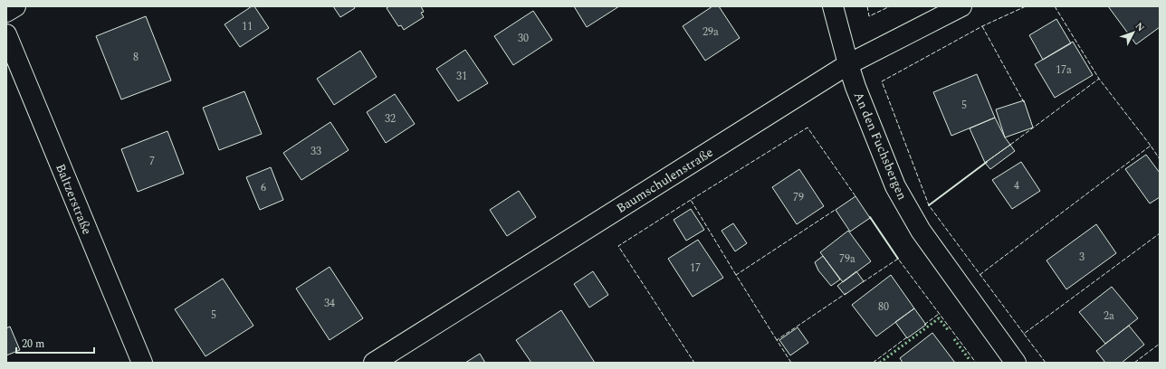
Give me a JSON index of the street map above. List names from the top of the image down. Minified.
{"streets":{"street":["An den Fuchsbergen","Baumschulenstraße","Baltzerstraße"]},"crossings":[["An den Fuchsbergen","Baumschulenstraße"]],"house_numbers":["11","29a","30","8","17a","31","5","32","33","7","4","6","79","3","79a","17","34","80","5","2a"],"scale_bar":"20 m","north":"top right"}
